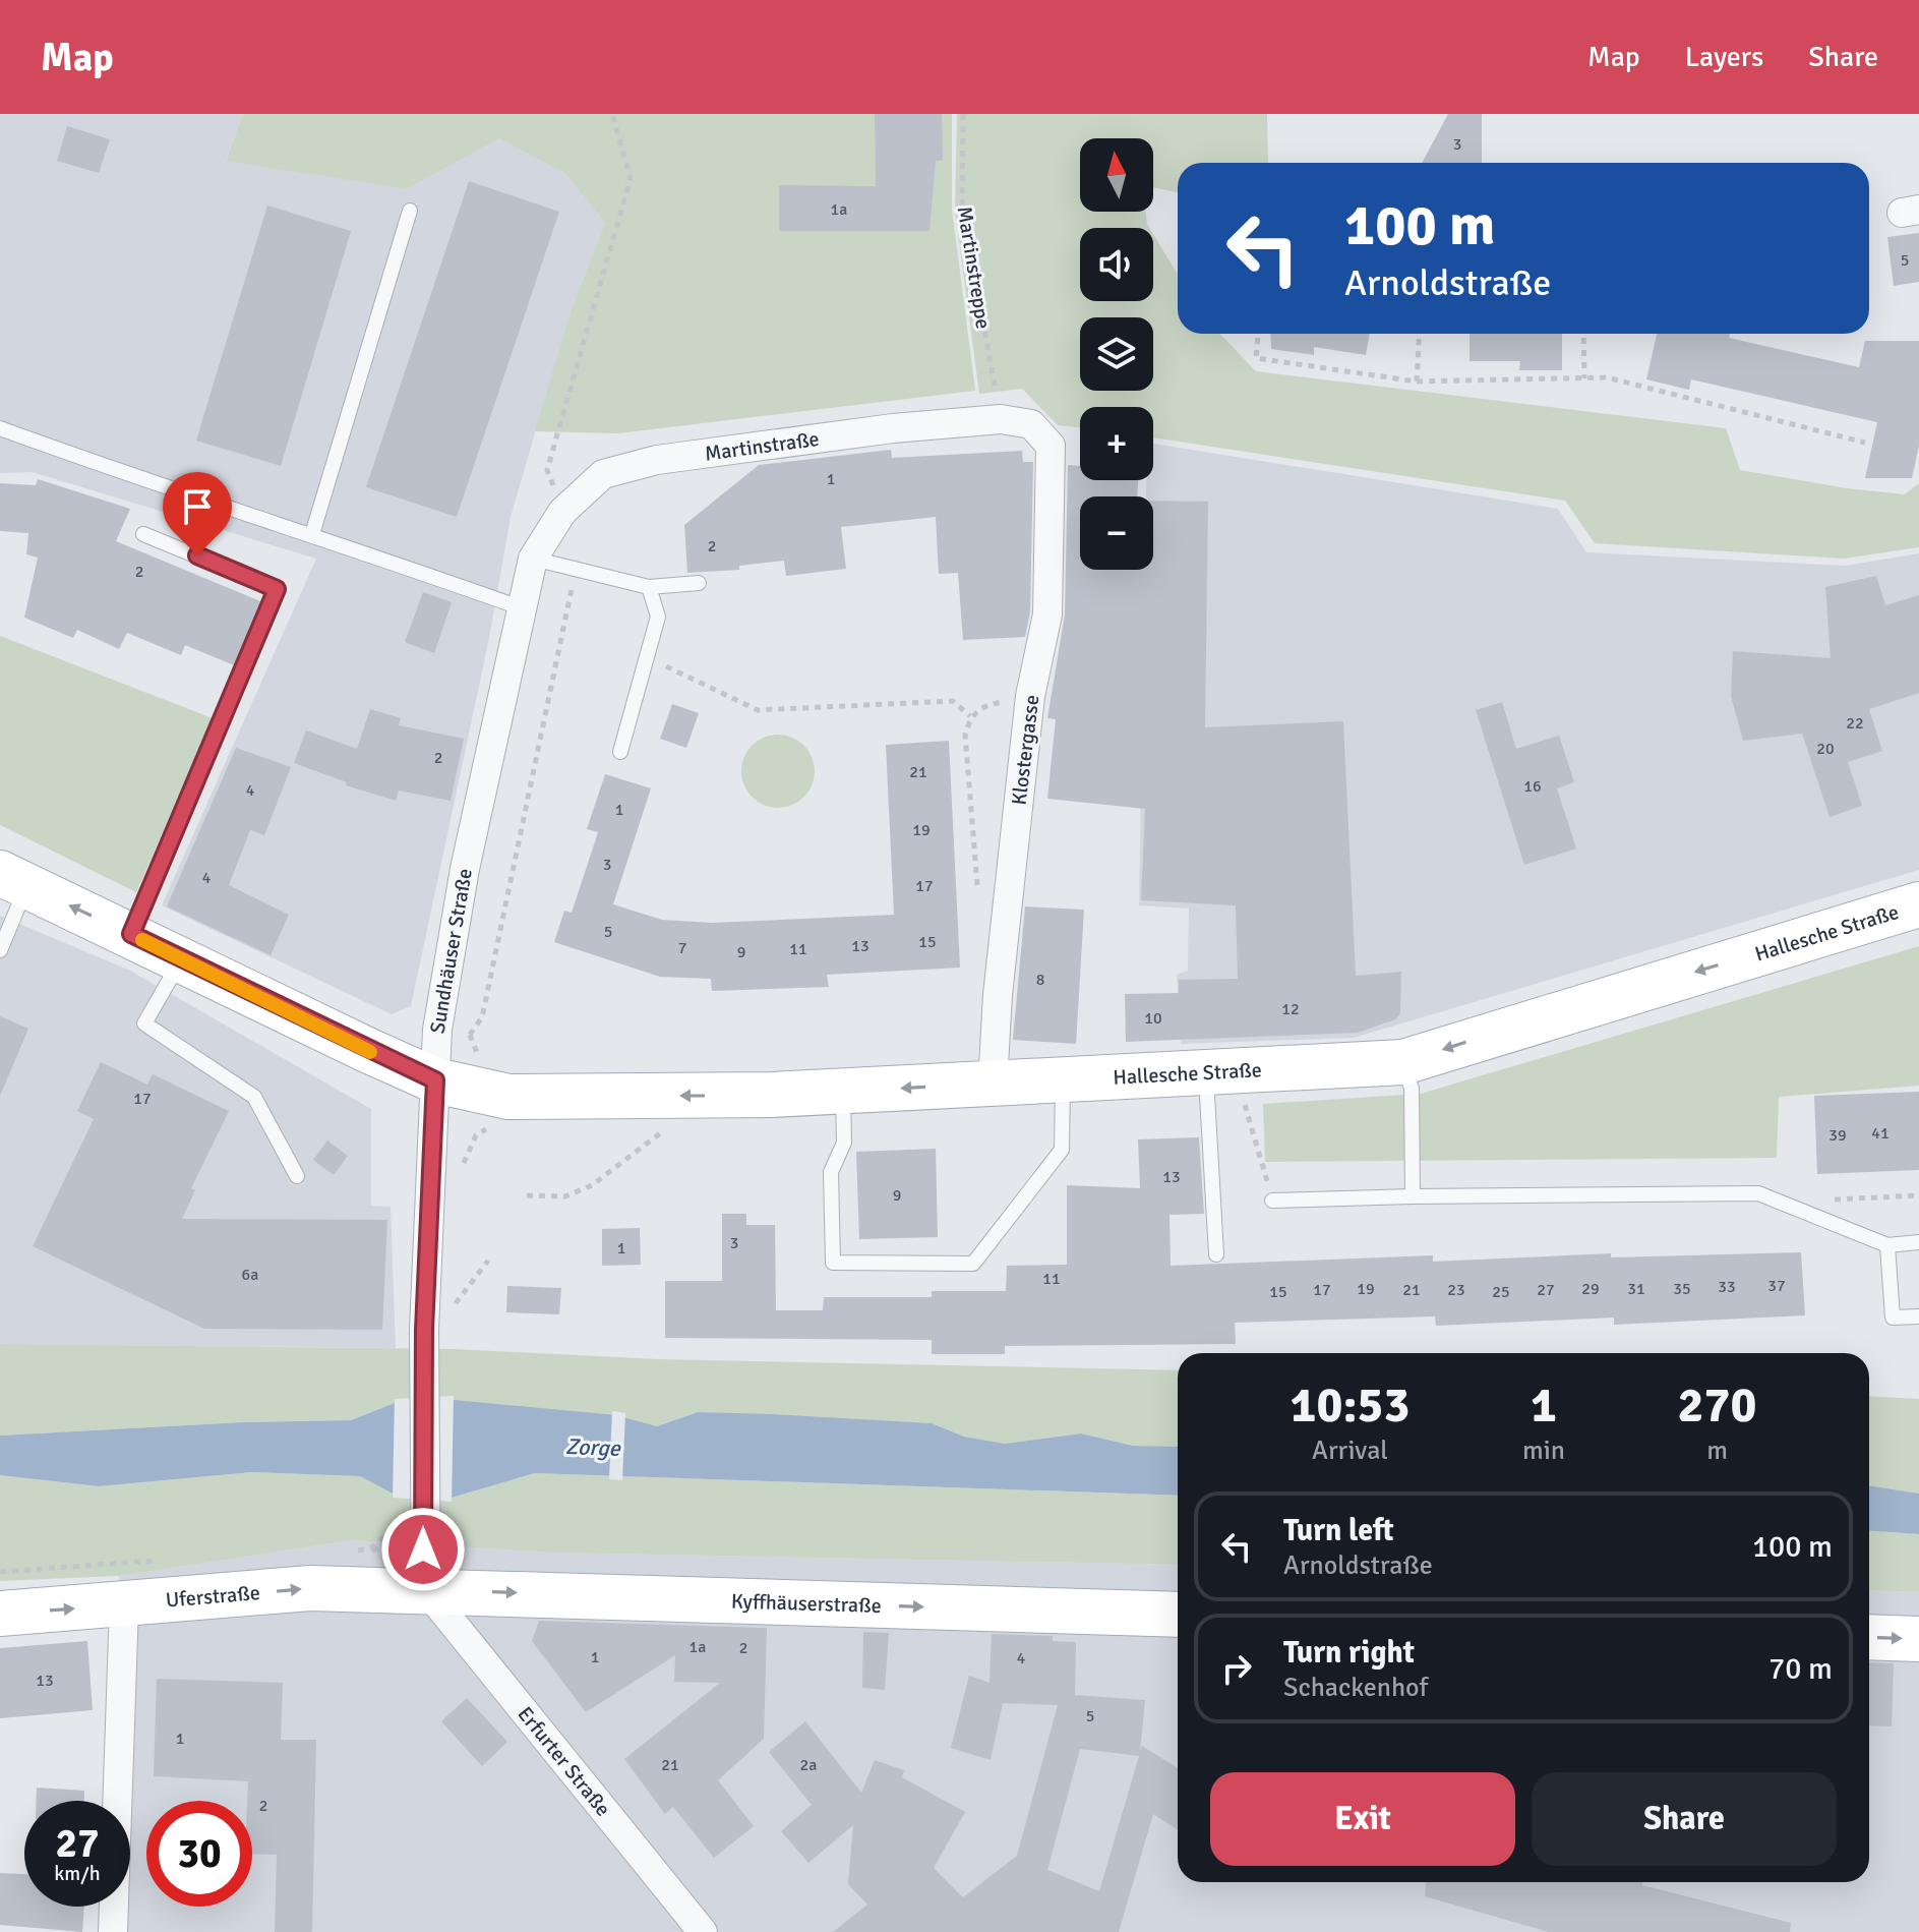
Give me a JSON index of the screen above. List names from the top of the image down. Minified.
{"streets":{"main road":["Hallesche Straße","Uferstraße","Kyffhäuserstraße"],"street":["Martinstraße","Klostergasse","Sundhäuser Straße","Erfurter Straße"],"path":["Martinstreppe"]},"crossings":[["Martinstreppe","Martinstraße"],["Martinstraße","Klostergasse"],["Martinstraße","Sundhäuser Straße"],["Klostergasse","Hallesche Straße"],["Hallesche Straße","Sundhäuser Straße"],["Sundhäuser Straße","Uferstraße"],["Sundhäuser Straße","Kyffhäuserstraße"],["Sundhäuser Straße","Erfurter Straße"],["Uferstraße","Kyffhäuserstraße"],["Uferstraße","Erfurter Straße"],["Kyffhäuserstraße","Erfurter Straße"]],"one_way":["Hallesche Straße","Uferstraße","Kyffhäuserstraße"],"water":["Zorge"],"house_numbers":["3","1a","5","1","2","2","22","20","2","21","16","4","1","19","3","4","17","5","15","13","7","11","9","8","12","10","17","41","39","13","9","3","1","6a","11","37","33","19","29","31","35","17","21","23","27","15","25","1a","2","1","4","13","5","1","21","2a","2"],"north":"top","page":{"header":"Map","nav":["Map","Layers","Share"],"map_buttons":["+","−"],"turn":["100 m","Arnoldstraße"],"eta":["10:53","Arrival","1","min","270","m"],"list":[{"name":"Turn left","note":"Arnoldstraße","value":"100 m"},{"name":"Turn right","note":"Schackenhof","value":"70 m"}],"buttons":["Exit","Share"],"speed":"27 km/h","limit":"30"}}
